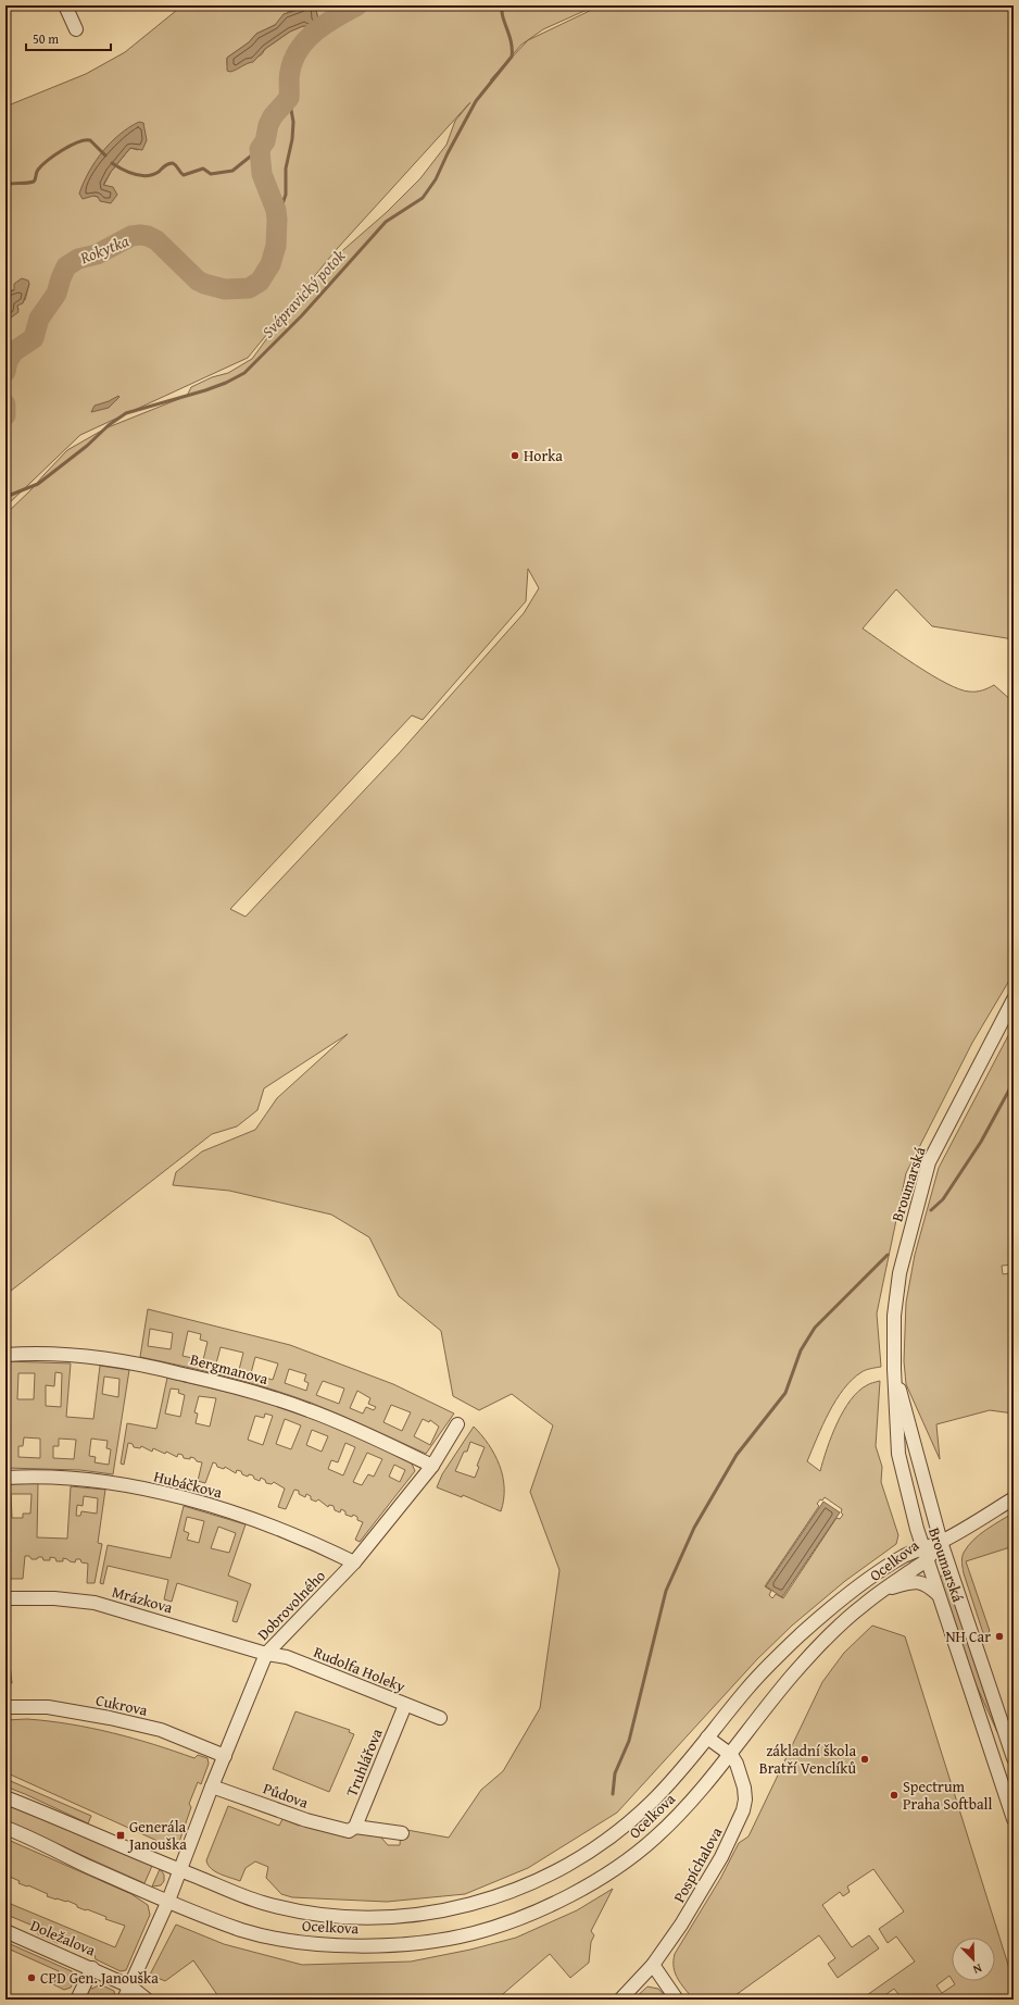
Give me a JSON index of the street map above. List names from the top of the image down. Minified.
{"streets":{"street":["Broumarská","Bergmanova","Hubáčkova","Ocelkova","Mrázkova","Dobrovolného","Rudolfa Holeky","Cukrova","Truhlářova","Půdova","Pospíchalova","Doležalova"]},"crossings":[["Broumarská","Ocelkova"],["Bergmanova","Dobrovolného"],["Hubáčkova","Dobrovolného"],["Ocelkova","Dobrovolného"],["Ocelkova","Pospíchalova"],["Mrázkova","Dobrovolného"],["Mrázkova","Rudolfa Holeky"],["Dobrovolného","Rudolfa Holeky"],["Dobrovolného","Cukrova"],["Dobrovolného","Půdova"],["Rudolfa Holeky","Truhlářova"],["Truhlářova","Půdova"]],"water":["Rokytka","Svépravický potok"],"places":{"other":["Horka","NH Car","základní škola Bratří Venclíků","Spectrum Praha Softball","CPD Gen. Janouška"],"transit":["Generála Janouška"]},"scale_bar":"50 m","north":"bottom right"}
